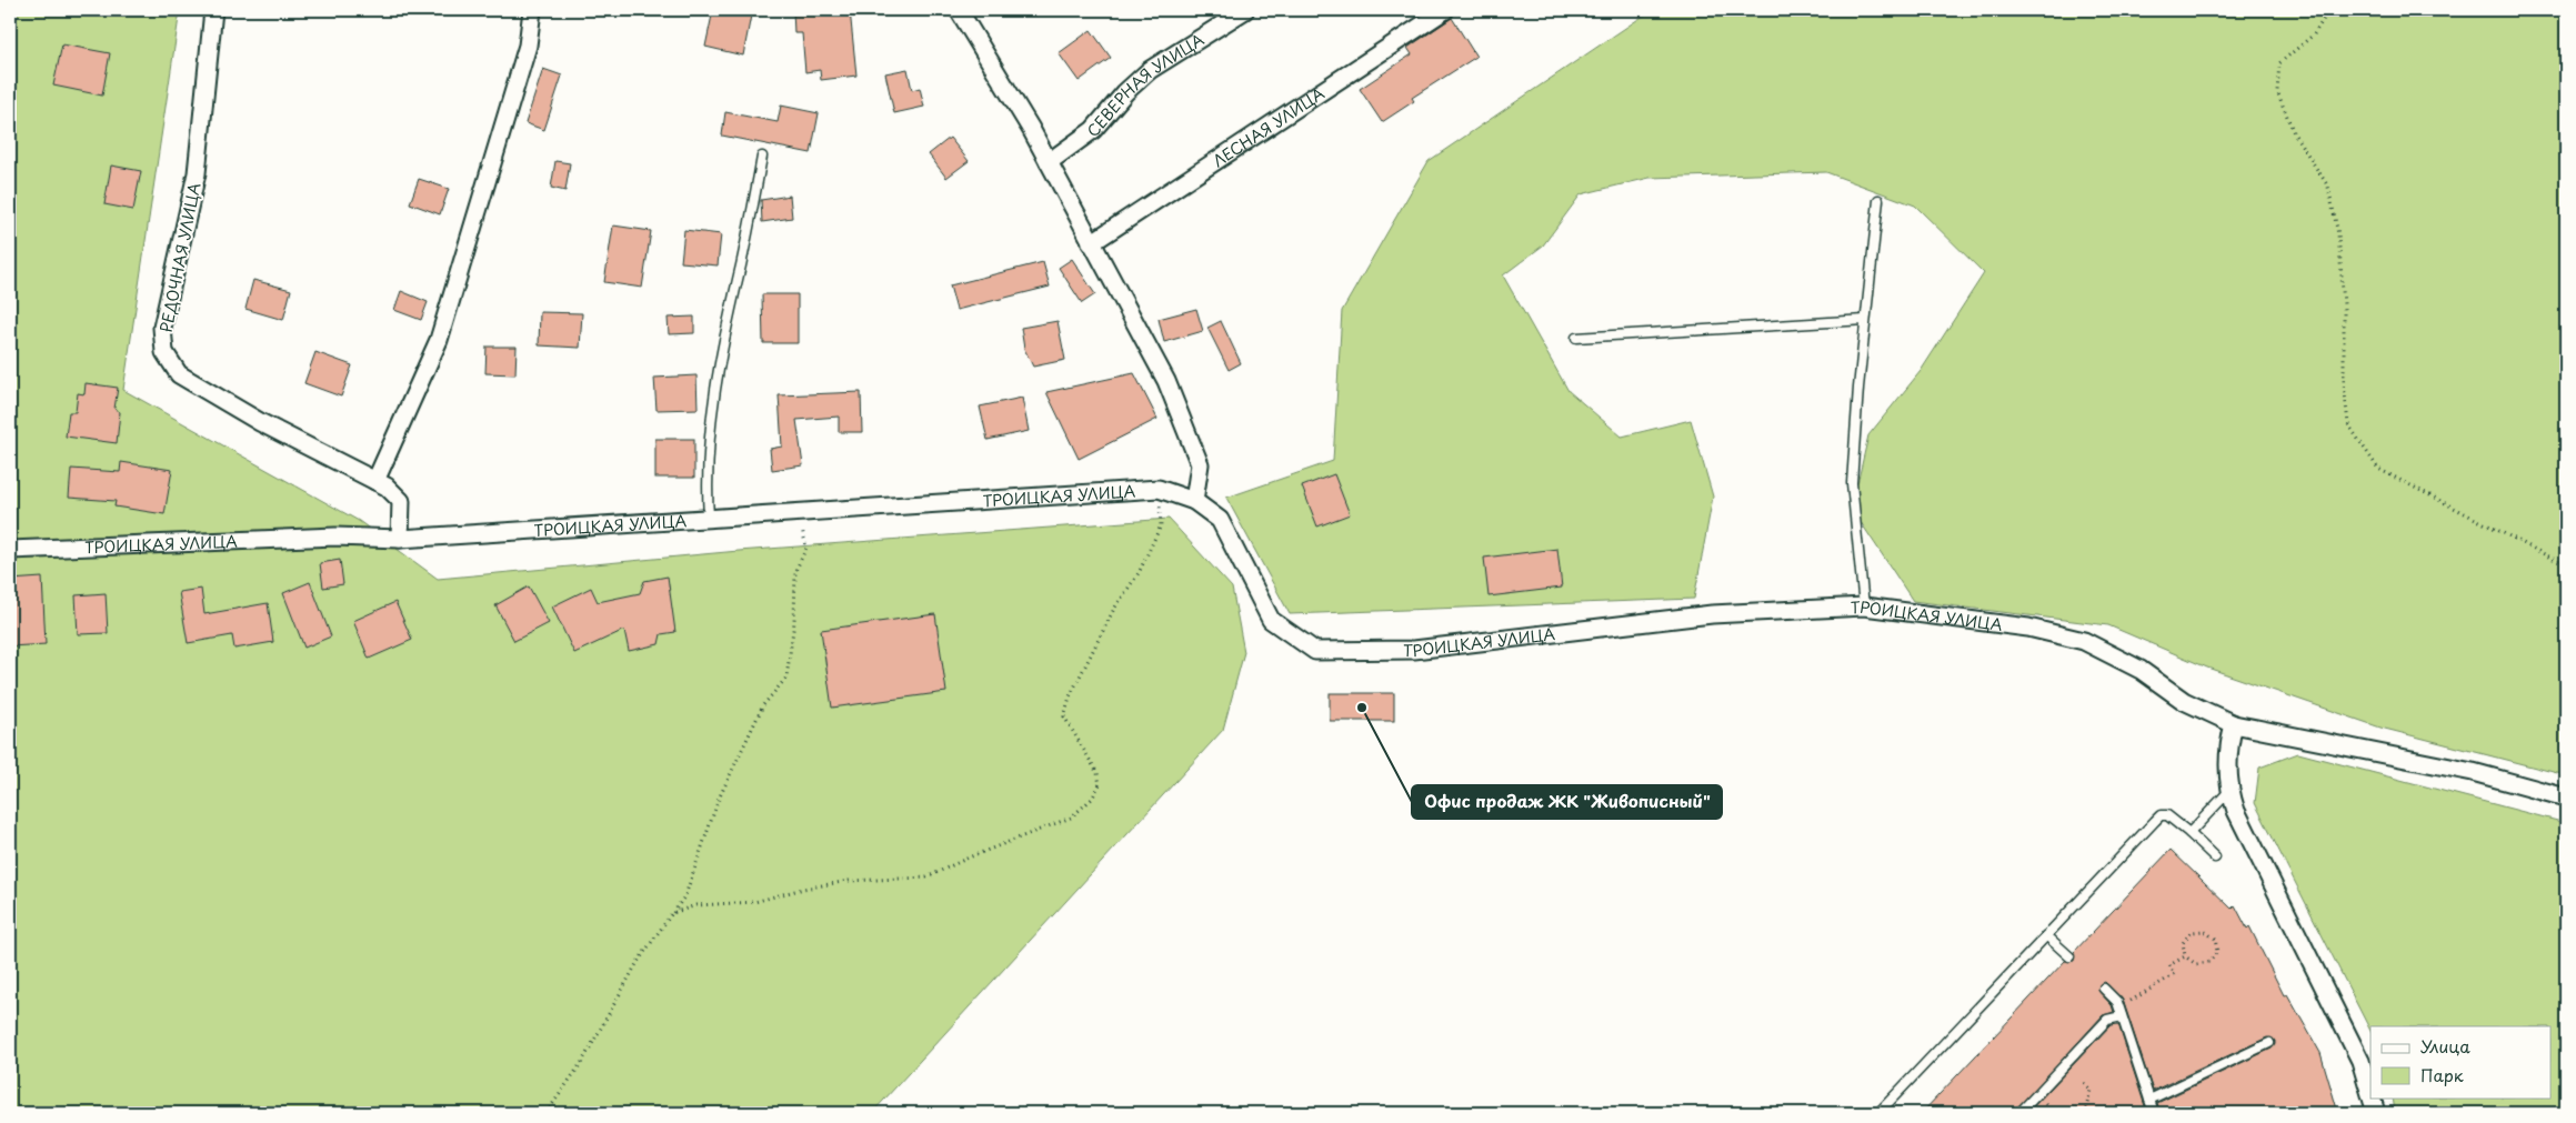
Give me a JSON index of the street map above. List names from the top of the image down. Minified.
{"streets":{"street":["СЕВЕРНАЯ УЛИЦА","ЛЕСНАЯ УЛИЦА","РЕДОЧНАЯ УЛИЦА","ТРОИЦКАЯ УЛИЦА"]},"crossings":[["РЕДОЧНАЯ УЛИЦА","ТРОИЦКАЯ УЛИЦА"]],"places":["Офис продаж ЖК \"Живописный\""],"legend":["Улица","Парк"]}
